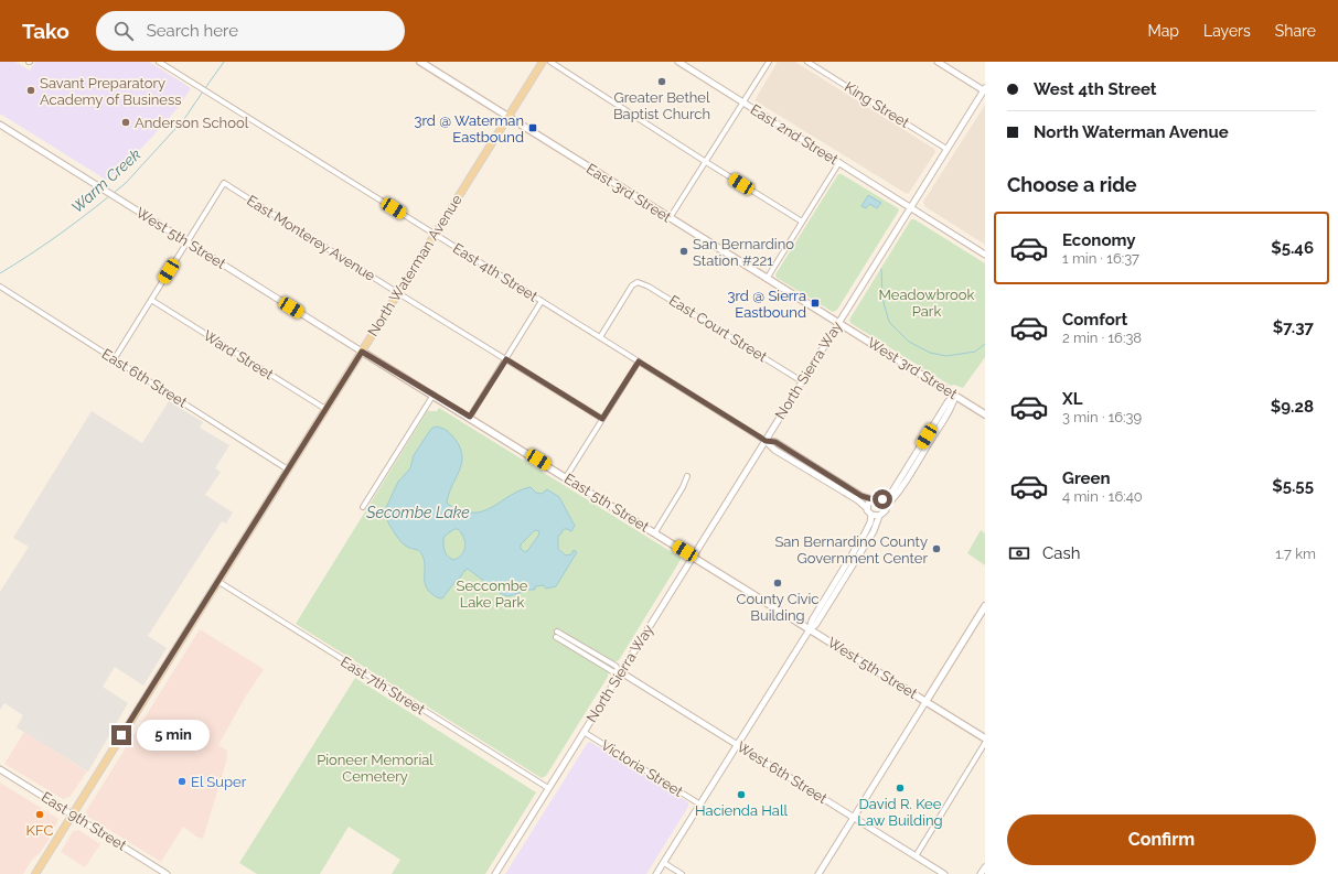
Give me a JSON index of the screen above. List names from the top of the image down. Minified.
{"streets":{"main road":["East 3rd Street","West 5th Street","North Waterman Avenue","West 3rd Street","East 5th Street"],"street":["King Street","East 2nd Street","East Monterey Avenue","East 4th Street","East Court Street","Ward Street","North Sierra Way","East 6th Street","East 7th Street","Victoria Street","West 6th Street","East 9th Street"]},"crossings":[["King Street","North Sierra Way"],["East 2nd Street","North Sierra Way"],["East 3rd Street","North Waterman Avenue"],["East 3rd Street","West 3rd Street"],["East 3rd Street","North Sierra Way"],["West 5th Street","East Monterey Avenue"],["West 5th Street","North Waterman Avenue"],["West 5th Street","North Sierra Way"],["West 5th Street","East 5th Street"],["East Monterey Avenue","North Waterman Avenue"],["North Waterman Avenue","East 4th Street"],["North Waterman Avenue","Ward Street"],["North Waterman Avenue","East 6th Street"],["North Waterman Avenue","East 5th Street"],["North Waterman Avenue","East 7th Street"],["North Waterman Avenue","East 9th Street"],["East 4th Street","East Court Street"],["East 4th Street","North Sierra Way"],["East Court Street","North Sierra Way"],["West 3rd Street","North Sierra Way"],["North Sierra Way","East 5th Street"],["North Sierra Way","East 7th Street"],["North Sierra Way","Victoria Street"],["North Sierra Way","West 6th Street"]],"water":["Warm Creek","Secombe Lake"],"parks":["Meadowbrook Park","Seccombe Lake Park","Pioneer Memorial Cemetery"],"places":{"other":["Greater Bethel Baptist Church","Savant Preparatory Academy of Business","Anderson School","San Bernardino Station #221","San Bernardino County Government Center","County Civic Building","El Super","David R. Kee Law Building","Hacienda Hall","KFC"],"transit":["3rd @ Waterman Eastbound","3rd @ Sierra Eastbound"]},"page":{"header":"Tako","search":"Search here","nav":["Map","Layers","Share"],"banner":["West 4th Street","North Waterman Avenue"],"heading":"Choose a ride","list":[{"name":"Economy","note":"1 min · 16:37","value":"$5.46"},{"name":"Comfort","note":"2 min · 16:38","value":"$7.37"},{"name":"XL","note":"3 min · 16:39","value":"$9.28"},{"name":"Green","note":"4 min · 16:40","value":"$5.55"}],"pay":["Cash","1.7 km"],"bubble":"5 min","buttons":"Confirm"}}
